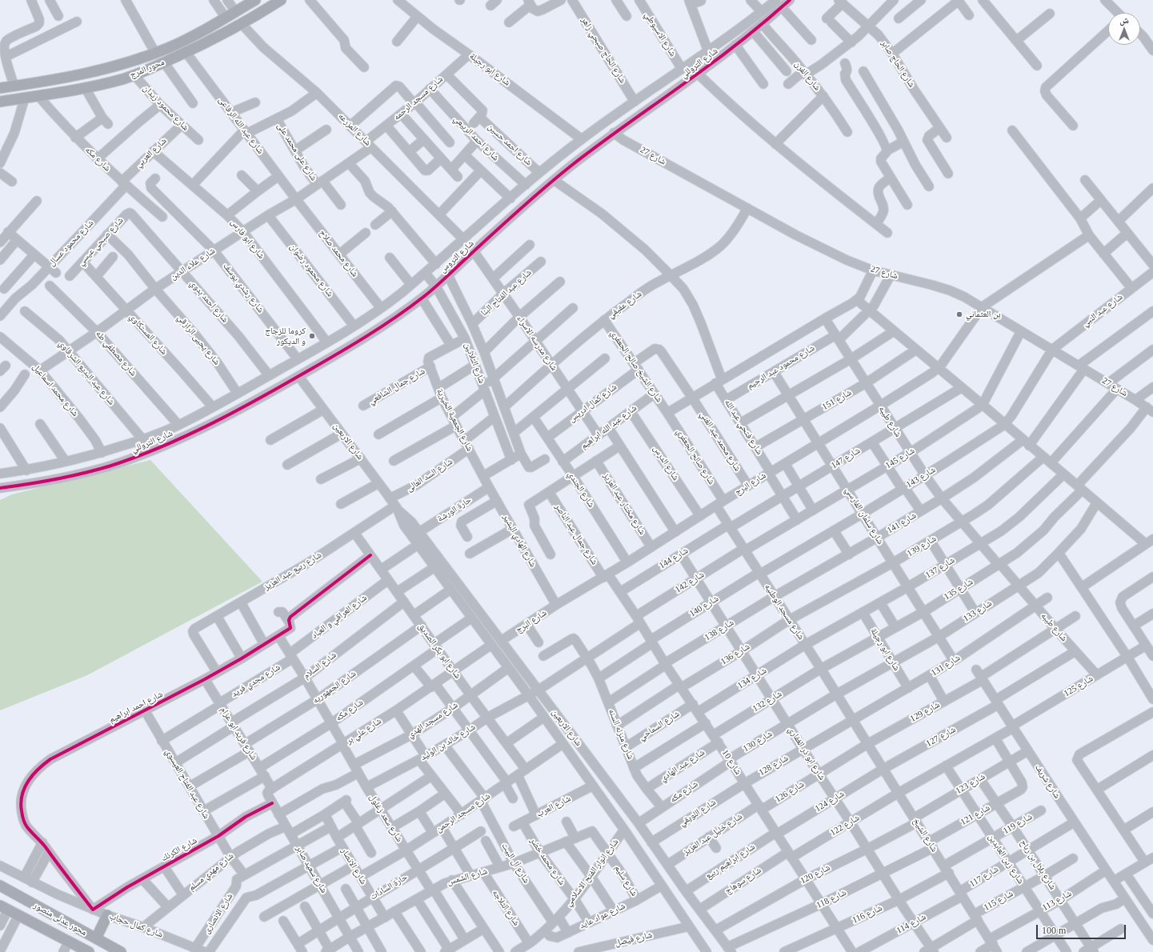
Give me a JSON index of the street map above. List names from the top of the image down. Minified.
{"streets":{"main road":["محور المرج","محور عدلى منصور"],"street":["شارع الاسيوطي","شارع الحاج صبحي زاهر","شارع التروللي","شارع الحاج صابر","شارع ابو رجيلة","شارع الفرن","شارع مسجد الرحمه","شارع محمود زيدان","شارع عبد الله الرفاعى","شارع المزرعه","شارع احمد الربيعي","شارع احمد حسين","شارع على محمد على","شارع العربي","شارع 27","شارع مكه","شارع ابو فارس","شارع صبحي عيسي","شارع محمود عسال","شارع محمد صلاح","شارع التروس","شارع علاء الدين","شارع محمود رضوان","شارع رشدي يوسف","شارع عبد الفتاح البنا","شارع احمد بدوي","شارع عفيفي","شارع عبد النبي","شارع المستكاوي","شارع يحيى الرازقي","شارع مدرسه الاسراء","شارع مصطفي طه","شارع الثلاثين","شارع الشيخ صالح الجعفري","شارع محمود عبد الرحيم","شارع عبد البديع الشرقاوي","شارع جمال الشافعي","شارع محمد اسماعيل","شارع 151","شارع كمال ادريس","شارع الجمعية الخيرية","شارع طيبه","شارع عبد الله ابراهيم","شارع فتحي عبد الله","شارع الاربعين","شارع محمد عبد الغني","شارع صالح الجعفري","شارع 147","شارع 145","شارع الدرس","شارع السد العالى","شارع 143","شارع البرج","شارع الجندي","شارع مختار عبد العزيز","حارة الورشة","شارع سلمان الفارسي","شارع 141","شارع جمال عبد الناصر","شارع الهادي البشير","شارع 139","شارع 144","شارع 137","شارع ربيع عبد العزيز","شارع 142","شارع 135","شارع 140","شارع 133","شارع مسجد الوطنيه","شارع العراقي و العباد","شارع 138","شارع ابو بكر الصديق","شارع 136","شارع السلام","شارع 131","شارع 134","شارع مجدي فريد","شارع 125","شارع الجمهوريه","شارع 132","شارع احمد ابراهيم","شارع 129","شارع مسجد الهدي","شارع السماحي","شارع علي بر","شارع فريد ابو عزام","شارع منزله السنه","شارع 127","شارع 130","شارع خالد بن الوليد","شارع ابو ذر الغفاري","شارع 10","شارع عبد الهادي","شارع 128","شارع شريف","شارع عبد الفتاح العيسوي","شارع 123","شارع 126","شارع 124","شارع العرب","شارع مسجد الرحمن","شارع اللويقي","شارع 121","شارع سعد زغلول","شارع 119","شارع 122","شارع خليل عبد العزيز","شارع الشيخ","شارع الكرنك","شارع زين العابدين","شارع محمد خضر","شارع ابراهيم ربيع","شارع آل البيت","شارع بلال بن رباح","شارع الانصار","شارع سعيد صابر","شارع مهدي مسلم","شارع انوار الفتح الاسلامي","شارع 120","شارع الشمس","شارع 117","شارع سليم","شارع سوهاج","حارة السادات","شارع 118","شارع 115","شارع 113","شارع الثلاجه","شارع الانصارى","شارع 116","شارع عواد عايد","شارع 114","شارع كمال حجاب","شارع فيصل"]},"crossings":[["شارع الاسيوطي","شارع التروللي"],["شارع الحاج صبحي زاهر","شارع التروللي"],["شارع التروللي","شارع الفرن"],["شارع التروللي","شارع 27"],["شارع التروللي","شارع التروس"],["شارع التروللي","شارع رشدي يوسف"],["شارع التروللي","شارع احمد بدوي"],["شارع التروللي","شارع المستكاوي"],["شارع التروللي","شارع يحيى الرازقي"],["شارع التروللي","شارع مصطفي طه"],["شارع التروللي","شارع عبد البديع الشرقاوي"],["شارع التروللي","شارع محمد اسماعيل"],["شارع التروللي","شارع الاربعين"],["محور المرج","شارع محمود زيدان"],["محور المرج","شارع عبد الله الرفاعى"],["محور المرج","شارع المزرعه"],["محور المرج","شارع مكه"],["شارع ابو رجيلة","شارع مسجد الرحمه"],["شارع ابو رجيلة","شارع التروس"],["شارع ابو رجيلة","شارع 137"],["شارع ابو رجيلة","شارع 135"],["شارع ابو رجيلة","شارع 133"],["شارع ابو رجيلة","شارع 131"],["شارع مسجد الرحمه","شارع المزرعه"],["شارع مسجد الرحمه","شارع احمد الربيعي"],["شارع مسجد الرحمه","شارع احمد حسين"],["شارع مسجد الرحمه","شارع علاء الدين"],["شارع محمود زيدان","شارع العربي"],["شارع عبد الله الرفاعى","شارع محمد صلاح"],["شارع عبد الله الرفاعى","شارع علاء الدين"],["شارع المزرعه","شارع التروس"],["شارع المزرعه","شارع علاء الدين"],["شارع احمد الربيعي","شارع التروس"],["شارع احمد حسين","شارع التروس"],["شارع على محمد على","شارع علاء الدين"],["شارع العربي","شارع مكه"],["شارع العربي","شارع ابو فارس"],["شارع العربي","شارع محمود عسال"],["شارع 27","شارع التروس"],["شارع 27","شارع عفيفي"],["شارع 27","شارع عبد النبي"],["شارع 27","شارع محمود عبد الرحيم"],["شارع 27","شارع 145"],["شارع 27","شارع 143"],["شارع 27","شارع البرج"],["شارع 27","شارع 141"],["شارع 27","شارع 135"],["شارع مكه","شارع محمود عسال"],["شارع مكه","شارع الاربعين"],["شارع مكه","شارع ابو بكر الصديق"],["شارع مكه","شارع فريد ابو عزام"],["شارع مكه","شارع منزله السنه"],["شارع مكه","شارع 130"],["شارع مكه","شارع 10"],["شارع مكه","شارع سعد زغلول"],["شارع ابو فارس","شارع التروس"],["شارع ابو فارس","شارع علاء الدين"],["شارع صبحي عيسي","شارع احمد بدوي"],["شارع صبحي عيسي","شارع المستكاوي"],["شارع صبحي عيسي","شارع يحيى الرازقي"],["شارع محمد صلاح","شارع التروس"],["شارع محمد صلاح","شارع علاء الدين"],["شارع التروس","شارع محمود رضوان"],["شارع التروس","شارع رشدي يوسف"],["شارع التروس","شارع مدرسه الاسراء"],["شارع التروس","شارع الثلاثين"],["شارع التروس","شارع فتحي عبد الله"],["شارع التروس","شارع الاربعين"],["شارع علاء الدين","شارع محمود رضوان"],["شارع علاء الدين","شارع رشدي يوسف"],["شارع علاء الدين","شارع احمد بدوي"],["شارع علاء الدين","شارع المستكاوي"],["شارع علاء الدين","شارع يحيى الرازقي"],["شارع علاء الدين","شارع مصطفي طه"],["شارع علاء الدين","شارع عبد البديع الشرقاوي"],["شارع علاء الدين","شارع محمد اسماعيل"],["شارع عبد الفتاح البنا","شارع مدرسه الاسراء"],["شارع عبد الفتاح البنا","شارع الثلاثين"],["شارع عفيفي","شارع مدرسه الاسراء"],["شارع عفيفي","شارع الثلاثين"],["شارع عفيفي","شارع الشيخ صالح الجعفري"],["شارع عفيفي","شارع فتحي عبد الله"],["شارع عبد النبي","شارع 143"],["شارع مدرسه الاسراء","شارع كمال ادريس"],["شارع مدرسه الاسراء","شارع عبد الله ابراهيم"],["شارع الشيخ صالح الجعفري","شارع كمال ادريس"],["شارع الشيخ صالح الجعفري","شارع عبد الله ابراهيم"],["شارع الشيخ صالح الجعفري","شارع صالح الجعفري"],["شارع محمود عبد الرحيم","شارع طيبه"],["شارع محمود عبد الرحيم","شارع فتحي عبد الله"],["شارع محمود عبد الرحيم","شارع سلمان الفارسي"],["شارع جمال الشافعي","شارع الجمعية الخيرية"],["شارع 151","شارع طيبه"],["شارع 151","شارع فتحي عبد الله"],["شارع 151","شارع سلمان الفارسي"],["شارع كمال ادريس","شارع محمد عبد الغني"],["شارع كمال ادريس","شارع الجندي"],["شارع الجمعية الخيرية","شارع السد العالى"],["شارع الجمعية الخيرية","شارع الهادي البشير"],["شارع طيبه","شارع 147"],["شارع طيبه","شارع 145"],["شارع طيبه","شارع 143"],["شارع طيبه","شارع البرج"],["شارع طيبه","شارع 141"],["شارع طيبه","شارع 139"],["شارع طيبه","شارع 137"],["شارع طيبه","شارع 135"],["شارع طيبه","شارع 133"],["شارع طيبه","شارع 131"],["شارع طيبه","شارع 125"],["شارع طيبه","شارع 129"],["شارع طيبه","شارع 127"],["شارع عبد الله ابراهيم","شارع الدرس"],["شارع عبد الله ابراهيم","شارع الجندي"],["شارع فتحي عبد الله","شارع 147"],["شارع فتحي عبد الله","شارع 145"],["شارع فتحي عبد الله","شارع البرج"],["شارع الاربعين","شارع السد العالى"],["شارع الاربعين","شارع البرج"],["شارع الاربعين","حارة الورشة"],["شارع الاربعين","شارع ربيع عبد العزيز"],["شارع الاربعين","شارع مسجد الهدي"],["شارع الاربعين","شارع علي بر"],["شارع الاربعين","شارع خالد بن الوليد"],["شارع الاربعين","شارع العرب"],["شارع الاربعين","شارع مسجد الرحمن"],["شارع الاربعين","شارع اللويقي"],["شارع الاربعين","شارع خليل عبد العزيز"],["شارع الاربعين","شارع ابراهيم ربيع"],["شارع الاربعين","شارع انوار الفتح الاسلامي"],["شارع الاربعين","شارع 120"],["شارع الاربعين","شارع سوهاج"],["شارع الاربعين","شارع 118"],["شارع الاربعين","شارع عواد عايد"],["شارع الاربعين","شارع فيصل"],["شارع محمد عبد الغني","شارع البرج"],["شارع صالح الجعفري","شارع البرج"],["شارع صالح الجعفري","شارع مسجد الوطنيه"],["شارع 147","شارع سلمان الفارسي"],["شارع 147","شارع 144"],["شارع 147","شارع مسجد الوطنيه"],["شارع 145","شارع سلمان الفارسي"],["شارع 145","شارع 142"],["شارع 145","شارع مسجد الوطنيه"],["شارع الدرس","شارع البرج"],["شارع السد العالى","شارع ربيع عبد العزيز"],["شارع 143","شارع سلمان الفارسي"],["شارع 143","شارع 140"],["شارع 143","شارع مسجد الوطنيه"],["شارع البرج","شارع الجندي"],["شارع البرج","شارع مختار عبد العزيز"],["شارع البرج","شارع سلمان الفارسي"],["شارع البرج","شارع جمال عبد الناصر"],["شارع البرج","شارع الهادي البشير"],["شارع البرج","شارع مسجد الوطنيه"],["شارع البرج","شارع 10"],["حارة الورشة","شارع الهادي البشير"],["شارع سلمان الفارسي","شارع 141"],["شارع سلمان الفارسي","شارع 139"],["شارع سلمان الفارسي","شارع 137"],["شارع سلمان الفارسي","شارع 135"],["شارع سلمان الفارسي","شارع 133"],["شارع سلمان الفارسي","شارع 131"],["شارع 141","شارع مسجد الوطنيه"],["شارع 141","شارع 138"],["شارع جمال عبد الناصر","شارع 10"],["شارع 139","شارع مسجد الوطنيه"],["شارع 139","شارع 136"],["شارع 144","شارع مسجد الوطنيه"],["شارع 144","شارع ابو ذر الغفاري"],["شارع 144","شارع 10"],["شارع 137","شارع مسجد الوطنيه"],["شارع 137","شارع 134"],["شارع ربيع عبد العزيز","شارع ابو بكر الصديق"],["شارع ربيع عبد العزيز","شارع احمد ابراهيم"],["شارع 142","شارع مسجد الوطنيه"],["شارع 142","شارع منزله السنه"],["شارع 142","شارع خالد بن الوليد"],["شارع 142","شارع ابو ذر الغفاري"],["شارع 142","شارع 10"],["شارع 135","شارع مسجد الوطنيه"],["شارع 135","شارع 132"],["شارع 140","شارع مسجد الوطنيه"],["شارع 140","شارع منزله السنه"],["شارع 140","شارع ابو ذر الغفاري"],["شارع 140","شارع 10"],["شارع 133","شارع مسجد الوطنيه"],["شارع 133","شارع 130"],["شارع مسجد الوطنيه","شارع 138"],["شارع مسجد الوطنيه","شارع 136"],["شارع مسجد الوطنيه","شارع 131"],["شارع مسجد الوطنيه","شارع 134"],["شارع مسجد الوطنيه","شارع 132"],["شارع مسجد الوطنيه","شارع 130"],["شارع مسجد الوطنيه","شارع 128"],["شارع مسجد الوطنيه","شارع الشيخ"],["شارع العراقي و العباد","شارع ابو بكر الصديق"],["شارع العراقي و العباد","شارع مجدي فريد"],["شارع العراقي و العباد","شارع سعد زغلول"],["شارع 138","شارع منزله السنه"],["شارع 138","شارع ابو ذر الغفاري"],["شارع 138","شارع 10"],["شارع ابو بكر الصديق","شارع السلام"],["شارع ابو بكر الصديق","شارع الجمهوريه"],["شارع ابو بكر الصديق","شارع احمد ابراهيم"],["شارع ابو بكر الصديق","شارع مسجد الهدي"],["شارع ابو بكر الصديق","شارع علي بر"],["شارع ابو بكر الصديق","شارع خالد بن الوليد"],["شارع ابو بكر الصديق","شارع مسجد الرحمن"],["شارع 136","شارع منزله السنه"],["شارع 136","شارع ابو ذر الغفاري"],["شارع 136","شارع 10"],["شارع السلام","شارع فريد ابو عزام"],["شارع السلام","شارع عبد الفتاح العيسوي"],["شارع السلام","شارع سعد زغلول"],["شارع 131","شارع 128"],["شارع 131","شارع الشيخ"],["شارع 134","شارع ابو ذر الغفاري"],["شارع 134","شارع 10"],["شارع مجدي فريد","شارع فريد ابو عزام"],["شارع مجدي فريد","شارع عبد الفتاح العيسوي"],["شارع مجدي فريد","شارع سعد زغلول"],["شارع 125","شارع شريف"],["شارع 125","شارع 122"],["شارع 125","شارع الشيخ"],["شارع 125","شارع زين العابدين"],["شارع الجمهوريه","شارع فريد ابو عزام"],["شارع الجمهوريه","شارع عبد الفتاح العيسوي"],["شارع الجمهوريه","شارع سعد زغلول"],["شارع 132","شارع ابو ذر الغفاري"],["شارع 132","شارع 10"],["شارع 132","شارع عبد الهادي"],["شارع احمد ابراهيم","شارع فريد ابو عزام"],["شارع احمد ابراهيم","شارع عبد الفتاح العيسوي"],["شارع احمد ابراهيم","شارع سعد زغلول"],["شارع احمد ابراهيم","شارع الكرنك"],["شارع احمد ابراهيم","شارع كمال حجاب"],["شارع 129","شارع شريف"],["شارع 129","شارع 126"],["شارع 129","شارع الشيخ"],["شارع مسجد الهدي","شارع سعد زغلول"],["شارع مسجد الهدي","شارع سعيد صابر"],["شارع السماحي","شارع منزله السنه"],["شارع السماحي","شارع 10"],["شارع علي بر","شارع فريد ابو عزام"],["شارع علي بر","شارع سعد زغلول"],["شارع علي بر","شارع سعيد صابر"],["شارع فريد ابو عزام","شارع سعيد صابر"],["شارع منزله السنه","شارع خالد بن الوليد"],["شارع منزله السنه","شارع عبد الهادي"],["شارع 127","شارع شريف"],["شارع 127","شارع 124"],["شارع 127","شارع الشيخ"],["شارع 130","شارع ابو ذر الغفاري"],["شارع 130","شارع 10"],["شارع خالد بن الوليد","شارع سعد زغلول"],["شارع خالد بن الوليد","شارع آل البيت"],["شارع ابو ذر الغفاري","شارع 128"],["شارع ابو ذر الغفاري","شارع 126"],["شارع ابو ذر الغفاري","شارع 124"],["شارع ابو ذر الغفاري","شارع 122"],["شارع ابو ذر الغفاري","شارع 120"],["شارع ابو ذر الغفاري","شارع 118"],["شارع ابو ذر الغفاري","شارع 115"],["شارع ابو ذر الغفاري","شارع 116"],["شارع ابو ذر الغفاري","شارع 114"],["شارع 10","شارع عبد الهادي"],["شارع 10","شارع 128"],["شارع 10","شارع 126"],["شارع 10","شارع 124"],["شارع 10","شارع اللويقي"],["شارع 10","شارع 122"],["شارع 10","شارع خليل عبد العزيز"],["شارع 10","شارع ابراهيم ربيع"],["شارع 10","شارع 120"],["شارع 10","شارع سوهاج"],["شارع 10","شارع 118"],["شارع 10","شارع 116"],["شارع 128","شارع اللويقي"],["شارع 128","شارع الشيخ"],["شارع شريف","شارع 123"],["شارع شريف","شارع 117"],["شارع شريف","شارع 113"],["شارع عبد الفتاح العيسوي","شارع الكرنك"],["شارع عبد الفتاح العيسوي","شارع مهدي مسلم"],["شارع عبد الفتاح العيسوي","شارع الانصارى"],["شارع 123","شارع 121"],["شارع 123","شارع الشيخ"],["شارع 123","شارع زين العابدين"],["شارع 123","شارع بلال بن رباح"],["شارع 123","شارع 120"],["شارع 126","شارع خليل عبد العزيز"],["شارع 126","شارع الشيخ"],["شارع 124","شارع الشيخ"],["شارع 124","شارع ابراهيم ربيع"],["شارع العرب","شارع محمد خضر"],["شارع مسجد الرحمن","شارع سعد زغلول"],["شارع مسجد الرحمن","شارع آل البيت"],["شارع مسجد الرحمن","شارع الانصار"],["شارع 121","شارع الشيخ"],["شارع 121","شارع زين العابدين"],["شارع 121","شارع بلال بن رباح"],["شارع 121","شارع 118"],["شارع سعد زغلول","شارع الشمس"],["شارع سعد زغلول","حارة السادات"],["شارع 119","شارع الشيخ"],["شارع 119","شارع زين العابدين"],["شارع 119","شارع بلال بن رباح"],["شارع 119","شارع 116"],["شارع 122","شارع الشيخ"],["شارع 122","شارع سوهاج"],["شارع الشيخ","شارع 120"],["شارع الشيخ","شارع 117"],["شارع الشيخ","شارع 118"],["شارع الشيخ","شارع 115"],["شارع الشيخ","شارع 113"],["شارع الشيخ","شارع 116"],["شارع الشيخ","شارع 114"],["شارع الكرنك","شارع سعيد صابر"],["شارع الكرنك","شارع كمال حجاب"],["شارع زين العابدين","شارع 117"],["شارع زين العابدين","شارع 115"],["شارع زين العابدين","شارع 113"],["شارع محمد خضر","شارع انوار الفتح الاسلامي"],["شارع محمد خضر","شارع الشمس"],["شارع محمد خضر","شارع عواد عايد"],["شارع آل البيت","شارع انوار الفتح الاسلامي"],["شارع آل البيت","شارع الشمس"],["شارع آل البيت","شارع عواد عايد"],["شارع بلال بن رباح","شارع 117"],["شارع بلال بن رباح","شارع 115"],["شارع بلال بن رباح","شارع 113"],["شارع الانصار","شارع الشمس"],["شارع الانصار","حارة السادات"],["شارع سعيد صابر","شارع مهدي مسلم"],["شارع سعيد صابر","شارع الشمس"],["شارع سعيد صابر","حارة السادات"],["شارع مهدي مسلم","شارع كمال حجاب"],["شارع انوار الفتح الاسلامي","شارع سليم"],["شارع انوار الفتح الاسلامي","شارع الثلاجه"],["شارع انوار الفتح الاسلامي","شارع عواد عايد"],["شارع الشمس","شارع سليم"],["شارع الشمس","شارع الثلاجه"],["شارع 117","شارع 114"],["شارع سليم","شارع عواد عايد"],["شارع الانصارى","شارع كمال حجاب"]],"places":["بن العثماني","كروما للزجاج و الديكور"],"scale_bar":"100 m","north":"top"}
